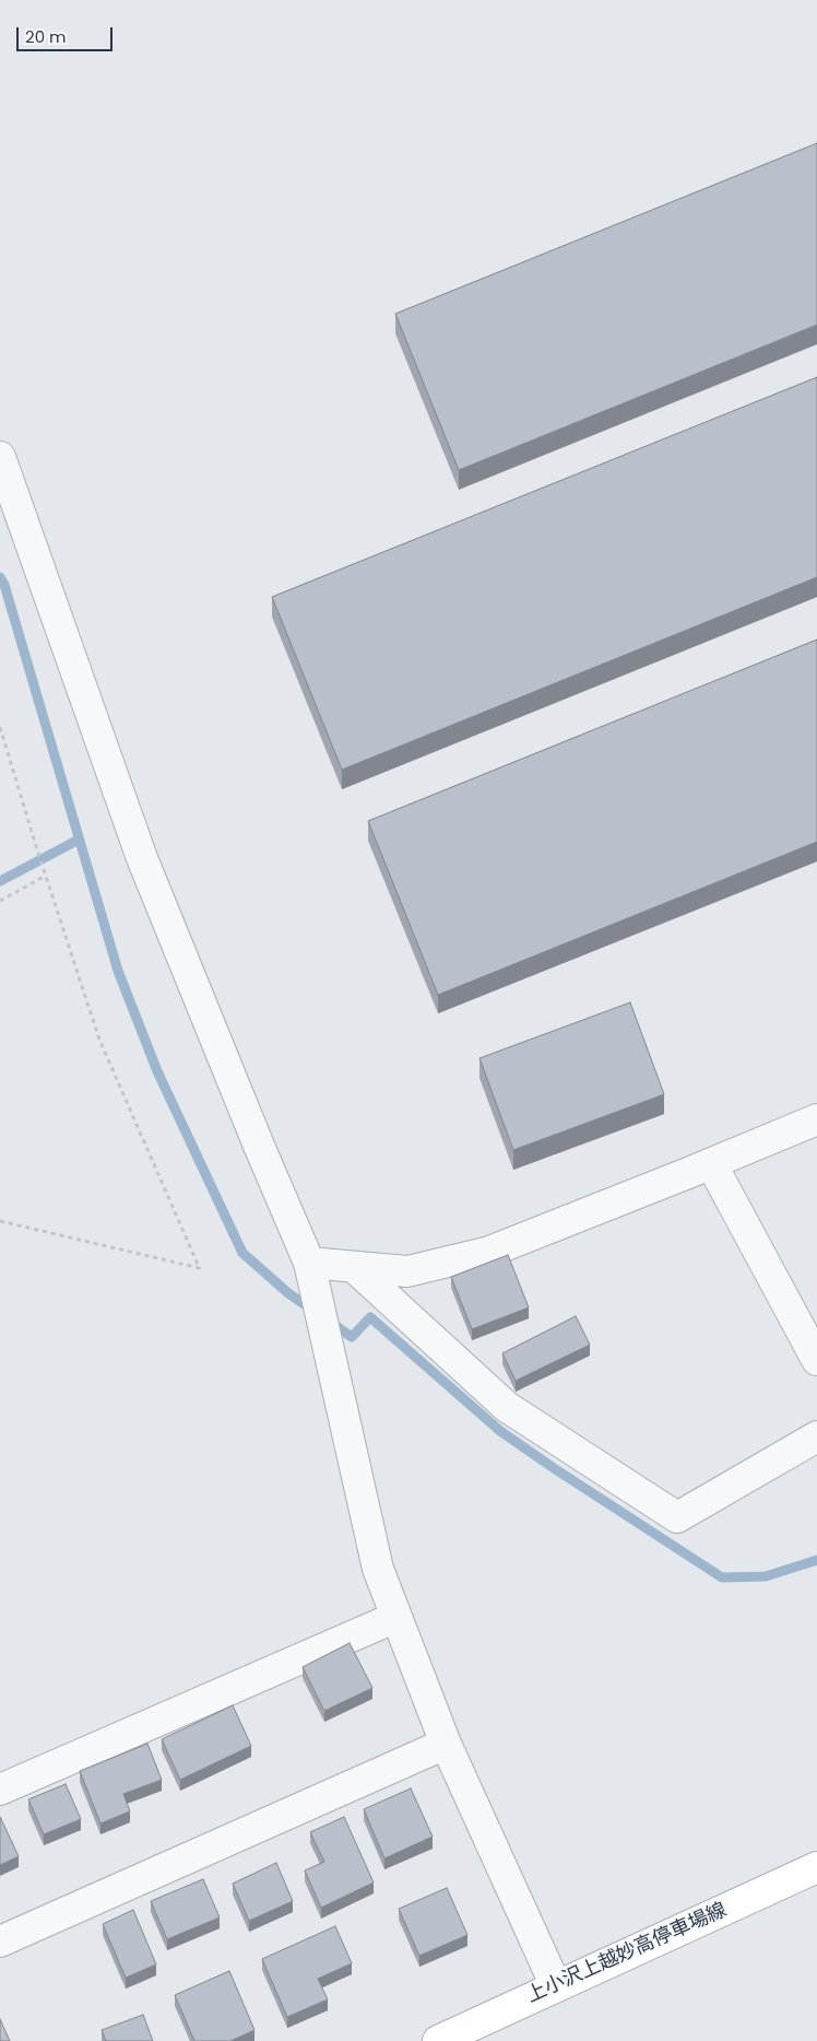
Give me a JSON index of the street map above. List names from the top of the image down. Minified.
{"streets":{"main road":["上小沢上越妙高停車場線"]},"scale_bar":"20 m"}
